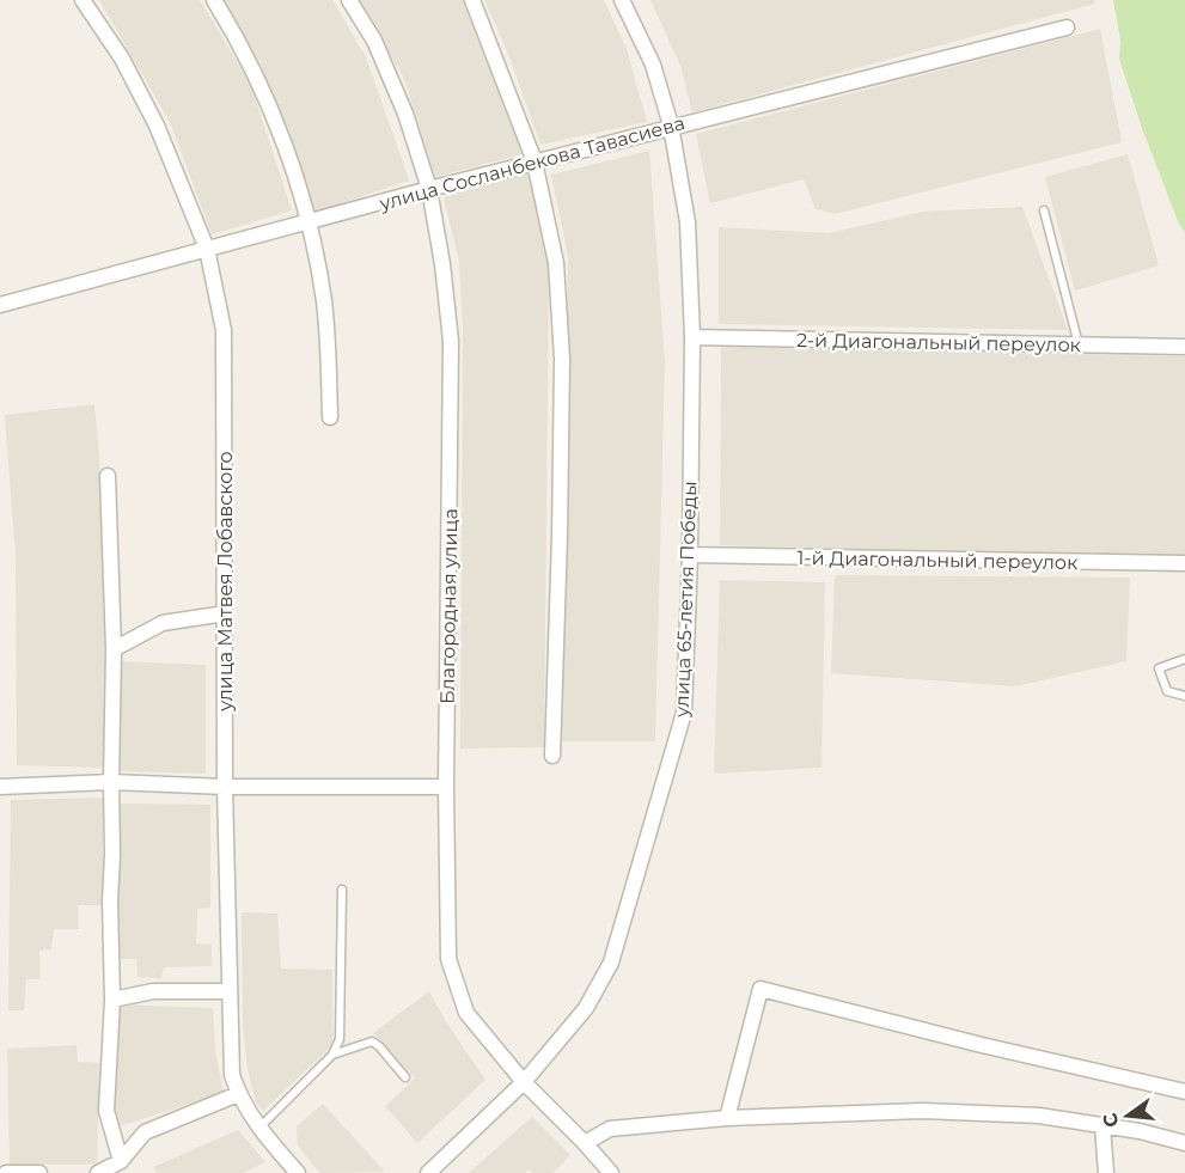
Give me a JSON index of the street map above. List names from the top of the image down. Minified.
{"streets":{"street":["улица Сосланбекова Тавасиева","2-й Диагональный переулок","1-й Диагональный переулок","улица Матвея Лобавского","улица 65-летия Победы","Благородная улица"]},"crossings":[["улица Сосланбекова Тавасиева","улица Матвея Лобавского"],["улица Сосланбекова Тавасиева","улица 65-летия Победы"],["улица Сосланбекова Тавасиева","Благородная улица"],["2-й Диагональный переулок","улица 65-летия Победы"],["1-й Диагональный переулок","улица 65-летия Победы"],["улица 65-летия Победы","Благородная улица"]],"north":"left"}
